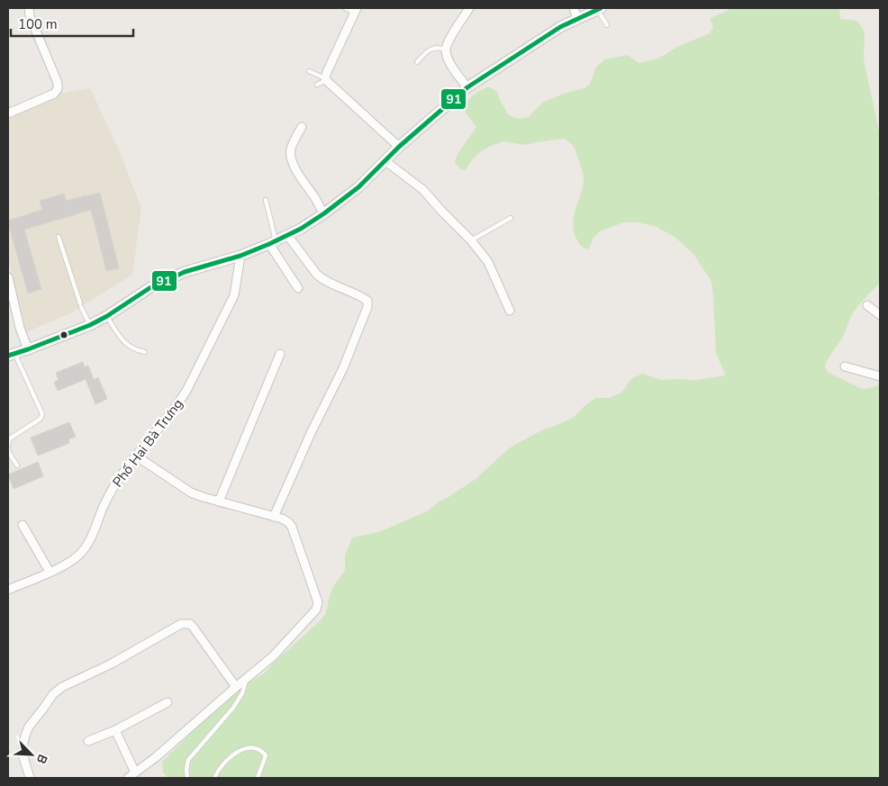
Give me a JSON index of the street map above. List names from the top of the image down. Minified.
{"streets":{"street":["Phố Hai Bà Trưng"]},"lines":["transit line 91"],"scale_bar":"100 m","north":"bottom right"}
